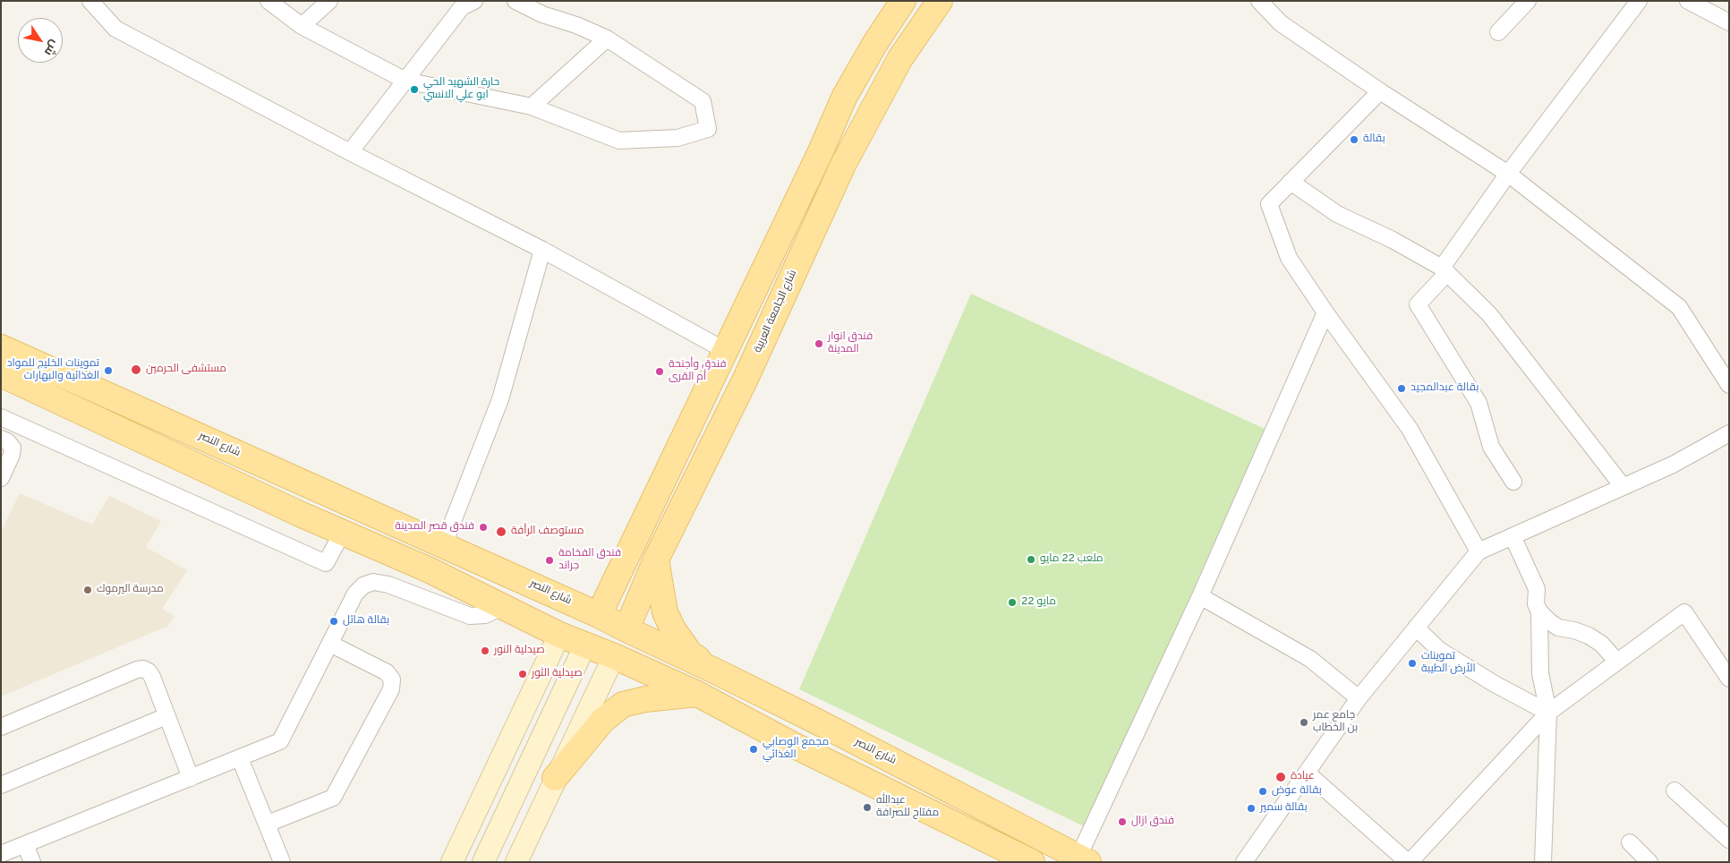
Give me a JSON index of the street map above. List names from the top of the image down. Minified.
{"streets":{"main road":["شارع الجامعة العربية","شارع النصر"]},"crossings":[["شارع الجامعة العربية","شارع النصر"]],"places":["حارة الشهيد الحي ابو علي الانسي","بقالة","فندق انوار المدينة","مستشفى الحرمين","تموينات الخليج للمواد الغذائية والبهارات","فندق وأجنحة أم القرى","بقالة عبدالمجيد","فندق قصر المدينة","مستوصف الرأفة","ملعب 22 مايو","فندق الفخامة جراند","مدرسة اليرموك","22 مايو","بقالة هائل","صيدلية النور","تموينات الأرض الطيبة","صيدلية الثور","جامع عمر بن الخطاب","مجمع الوصابي الغذائي","عيادة","بقالة عوض","عبدالله مفتاح للصرافة","بقالة سمير","فندق ازال"],"north":"bottom right"}
